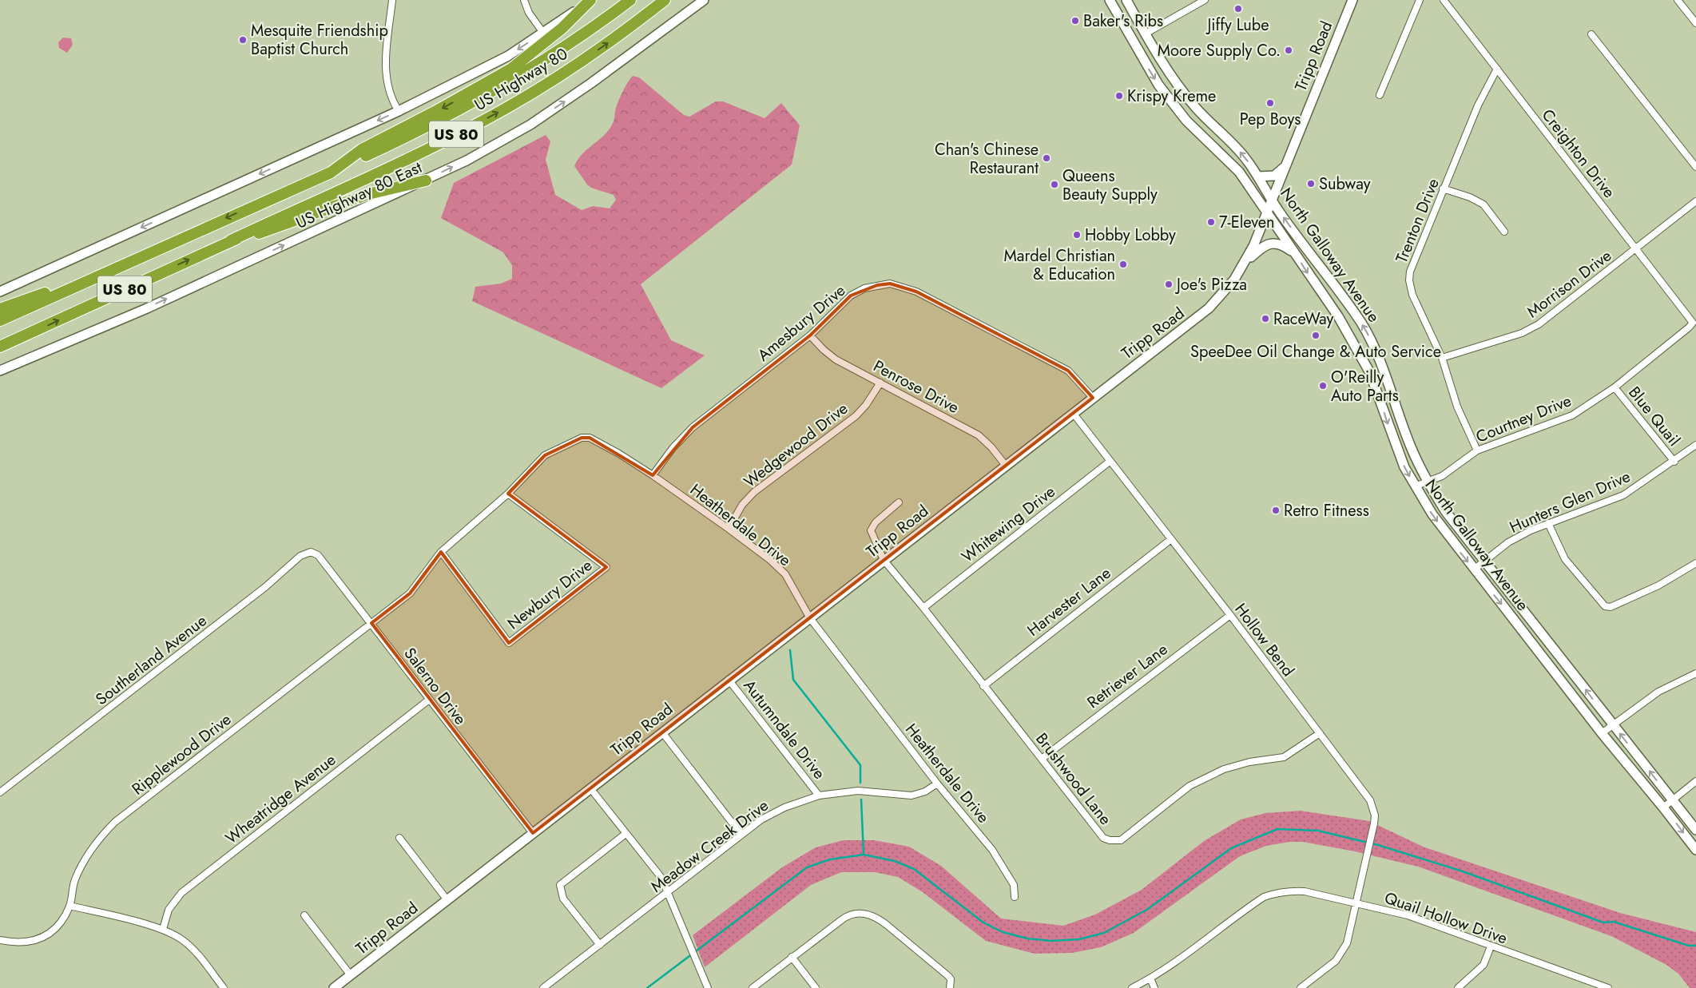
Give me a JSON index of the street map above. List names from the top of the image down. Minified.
{"streets":{"highway":["US Highway 80","US 80"],"main road":["Tripp Road","US Highway 80 East","North Galloway Avenue"],"street":["Creighton Drive","Trenton Drive","Morrison Drive","Amesbury Drive","Penrose Drive","Blue Quail","Courtney Drive","Wedgewood Drive","Hunters Glen Drive","Whitewing Drive","Heatherdale Drive","Newbury Drive","Harvester Lane","Hollow Bend","Southerland Avenue","Retriever Lane","Salerno Drive","Autumndale Drive","Ripplewood Drive","Brushwood Lane","Wheatridge Avenue","Meadow Creek Drive","Quail Hollow Drive"]},"crossings":[["Tripp Road","North Galloway Avenue"],["Tripp Road","Amesbury Drive"],["Tripp Road","Penrose Drive"],["Tripp Road","Heatherdale Drive"],["Tripp Road","Hollow Bend"],["Tripp Road","Salerno Drive"],["Tripp Road","Autumndale Drive"],["Tripp Road","Brushwood Lane"],["US Highway 80","US 80"],["Creighton Drive","Trenton Drive"],["Creighton Drive","Morrison Drive"],["Creighton Drive","Courtney Drive"],["Trenton Drive","Morrison Drive"],["Trenton Drive","Courtney Drive"],["North Galloway Avenue","Courtney Drive"],["North Galloway Avenue","Hunters Glen Drive"],["Amesbury Drive","Penrose Drive"],["Amesbury Drive","Heatherdale Drive"],["Penrose Drive","Wedgewood Drive"],["Blue Quail","Courtney Drive"],["Blue Quail","Hunters Glen Drive"],["Wedgewood Drive","Heatherdale Drive"],["Whitewing Drive","Hollow Bend"],["Whitewing Drive","Brushwood Lane"],["Heatherdale Drive","Newbury Drive"],["Heatherdale Drive","Ripplewood Drive"],["Heatherdale Drive","Meadow Creek Drive"],["Harvester Lane","Hollow Bend"],["Harvester Lane","Brushwood Lane"],["Hollow Bend","Retriever Lane"],["Hollow Bend","Brushwood Lane"],["Hollow Bend","Quail Hollow Drive"],["Southerland Avenue","Salerno Drive"],["Retriever Lane","Brushwood Lane"],["Salerno Drive","Ripplewood Drive"],["Salerno Drive","Wheatridge Avenue"],["Autumndale Drive","Meadow Creek Drive"]],"places":["Jiffy Lube","Baker's Ribs","Mesquite Friendship Baptist Church","Moore Supply Co.","Krispy Kreme","Pep Boys","Chan's Chinese Restaurant","Subway","Queens Beauty Supply","7-Eleven","Hobby Lobby","Mardel Christian & Education","Joe's Pizza","RaceWay","SpeeDee Oil Change & Auto Service","O'Reilly Auto Parts","Retro Fitness"]}
